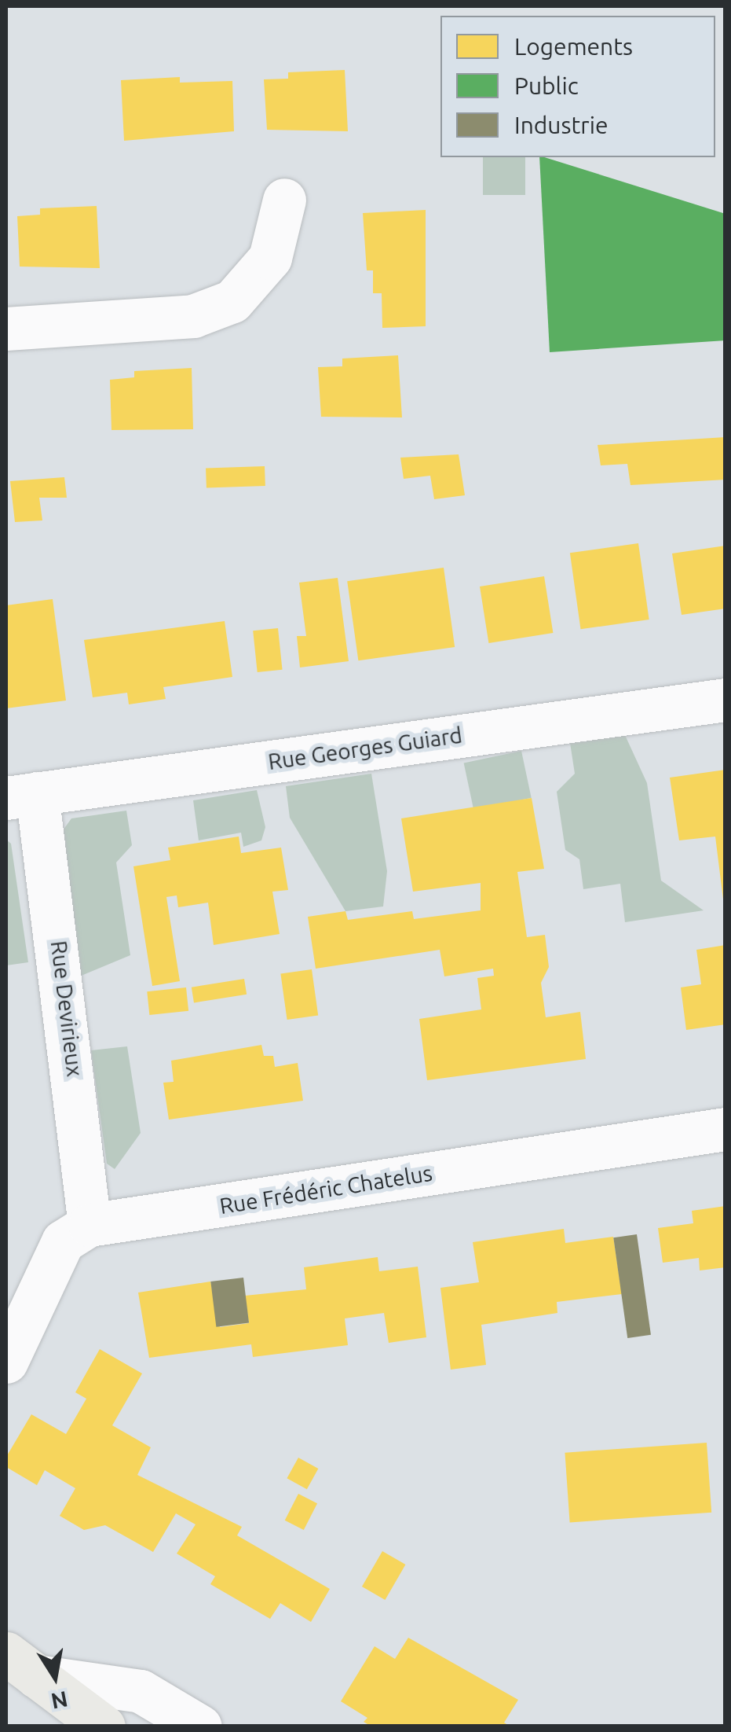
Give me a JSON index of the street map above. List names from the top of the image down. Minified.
{"streets":{"street":["Rue Georges Guiard","Rue Devirieux","Rue Frédéric Chatelus"]},"crossings":[["Rue Georges Guiard","Rue Devirieux"],["Rue Devirieux","Rue Frédéric Chatelus"]],"legend":["Logements","Public","Industrie"],"north":"bottom"}
